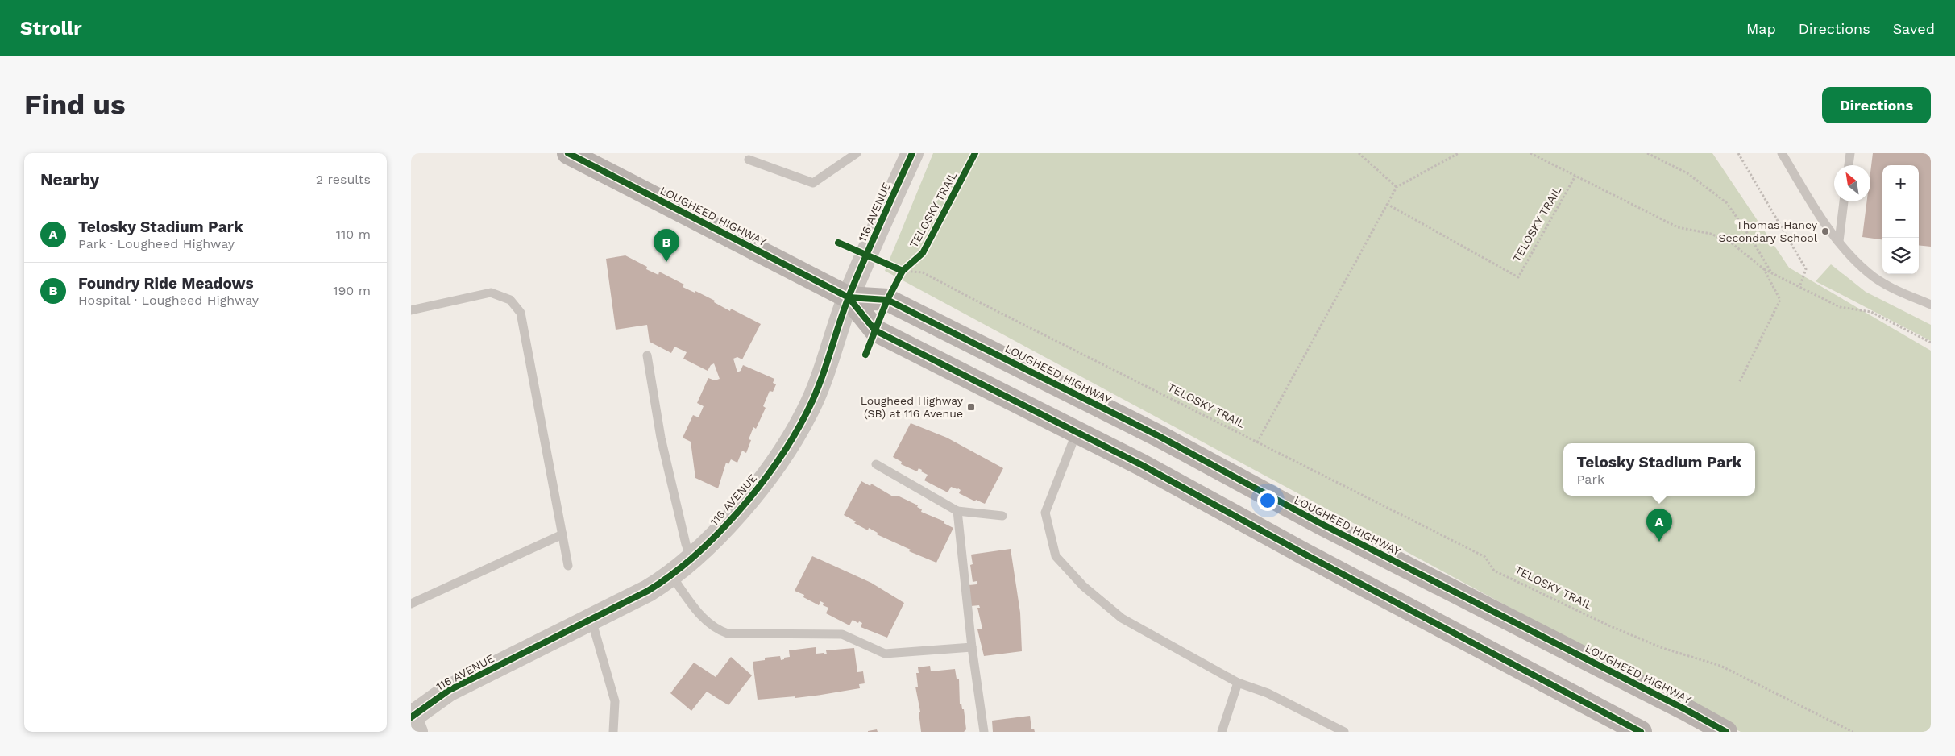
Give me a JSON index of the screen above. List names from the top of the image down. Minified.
{"streets":{"main road":["LOUGHEED HIGHWAY"],"street":["116 AVENUE"],"cycle path":["TELOSKY TRAIL"]},"crossings":[["116 AVENUE","LOUGHEED HIGHWAY"]],"places":{"other":["Thomas Haney Secondary School"],"transit":["Lougheed Highway (SB) at 116 Avenue"]},"north":"top left","page":{"header":"Strollr","nav":["Map","Directions","Saved"],"buttons":"Directions","title":"Find us","heading":["Nearby","2 results"],"map_buttons":["+","−"],"list":[{"mark":"A","name":"Telosky Stadium Park","note":"Park · Lougheed Highway","value":"110 m"},{"mark":"B","name":"Foundry Ride Meadows","note":"Hospital · Lougheed Highway","value":"190 m"}],"pins":["B","A"],"popup":["Telosky Stadium Park","Park"]}}
